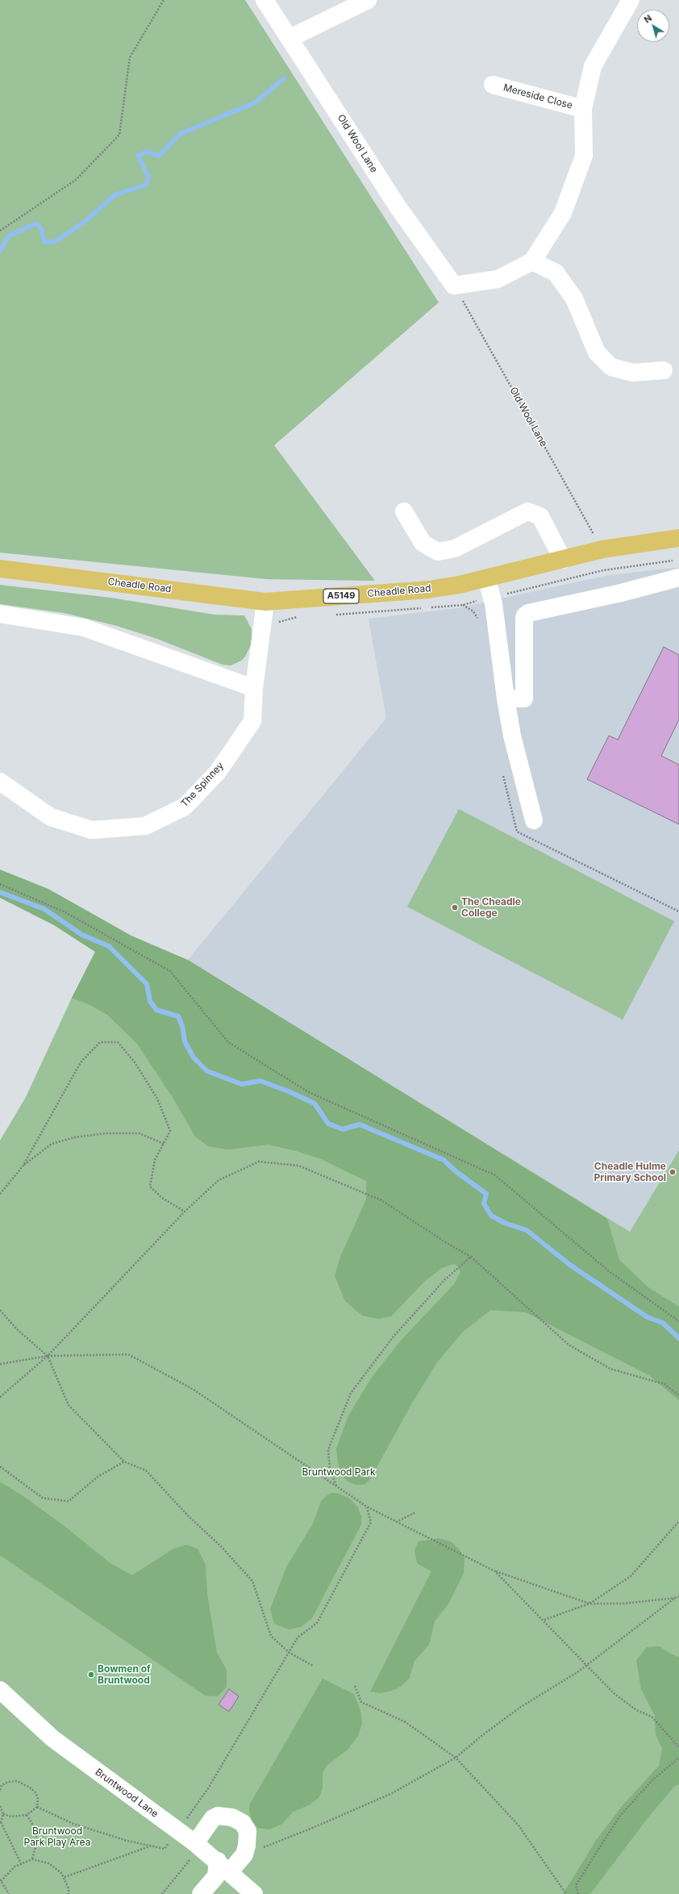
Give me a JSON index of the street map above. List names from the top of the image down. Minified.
{"streets":{"main road":["Cheadle Road","A5149"],"street":["Mereside Close","Old Wool Lane","The Spinney","Bruntwood Lane"]},"crossings":[["Old Wool Lane","Cheadle Road"],["Cheadle Road","The Spinney"]],"parks":["Bruntwood Park","Bruntwood Park Play Area"],"places":["The Cheadle College","Cheadle Hulme Primary School","Bowmen of Bruntwood"],"north":"top left"}
